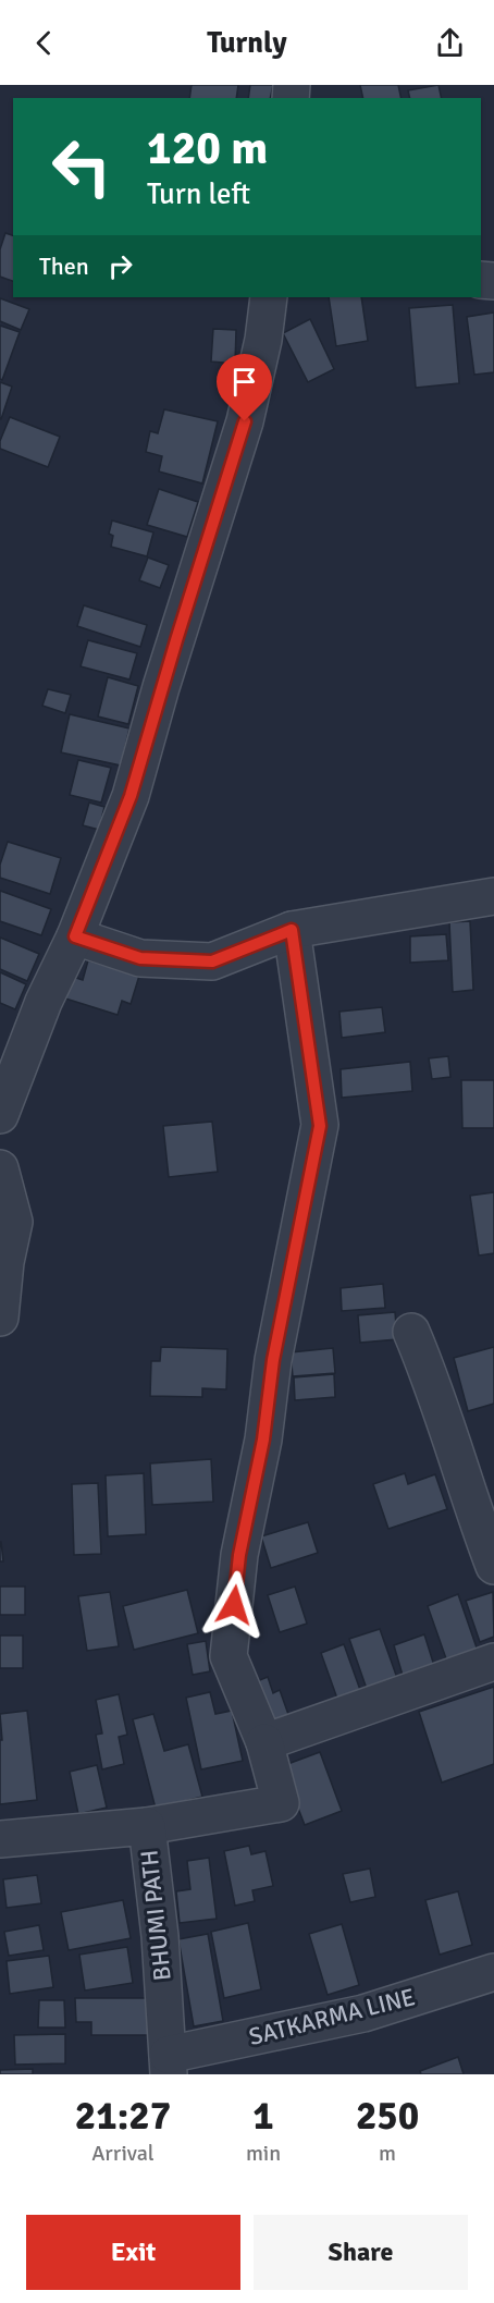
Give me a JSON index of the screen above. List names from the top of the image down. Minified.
{"streets":{"street":["BHUMI PATH","SATKARMA LINE"]},"crossings":[["BHUMI PATH","SATKARMA LINE"]],"page":{"header":"Turnly","turn":["120 m","Turn left"],"then":"Then","eta":["21:27","Arrival","1","min","250","m"],"buttons":["Exit","Share"]}}
